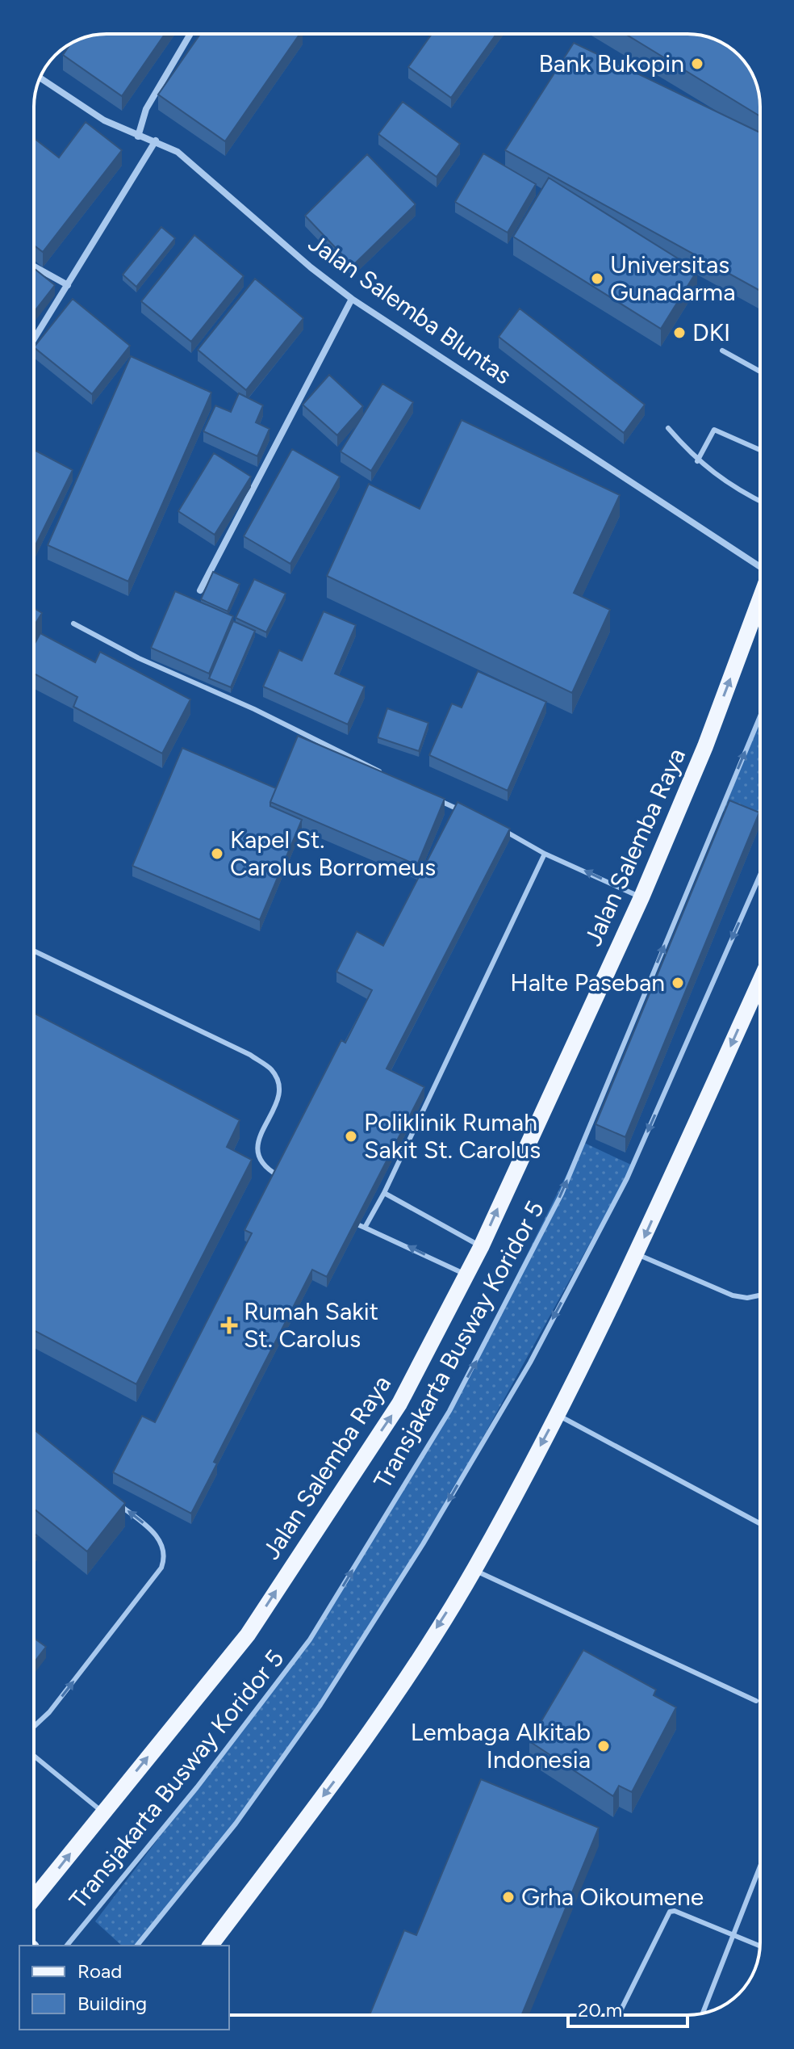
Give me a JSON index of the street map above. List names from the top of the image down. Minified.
{"streets":{"main road":["Jalan Salemba Raya"],"street":["Jalan Salemba Bluntas"],"lane":["Transjakarta Busway Koridor 5"]},"one_way":["Transjakarta Busway Koridor 5"],"places":{"other":["Bank Bukopin","Universitas Gunadarma","DKI","Kapel St. Carolus Borromeus","Halte Paseban","Poliklinik Rumah Sakit St. Carolus","Lembaga Alkitab Indonesia","Grha Oikoumene"],"health":["Rumah Sakit St. Carolus"]},"legend":["Road","Building"],"scale_bar":"20 m"}
